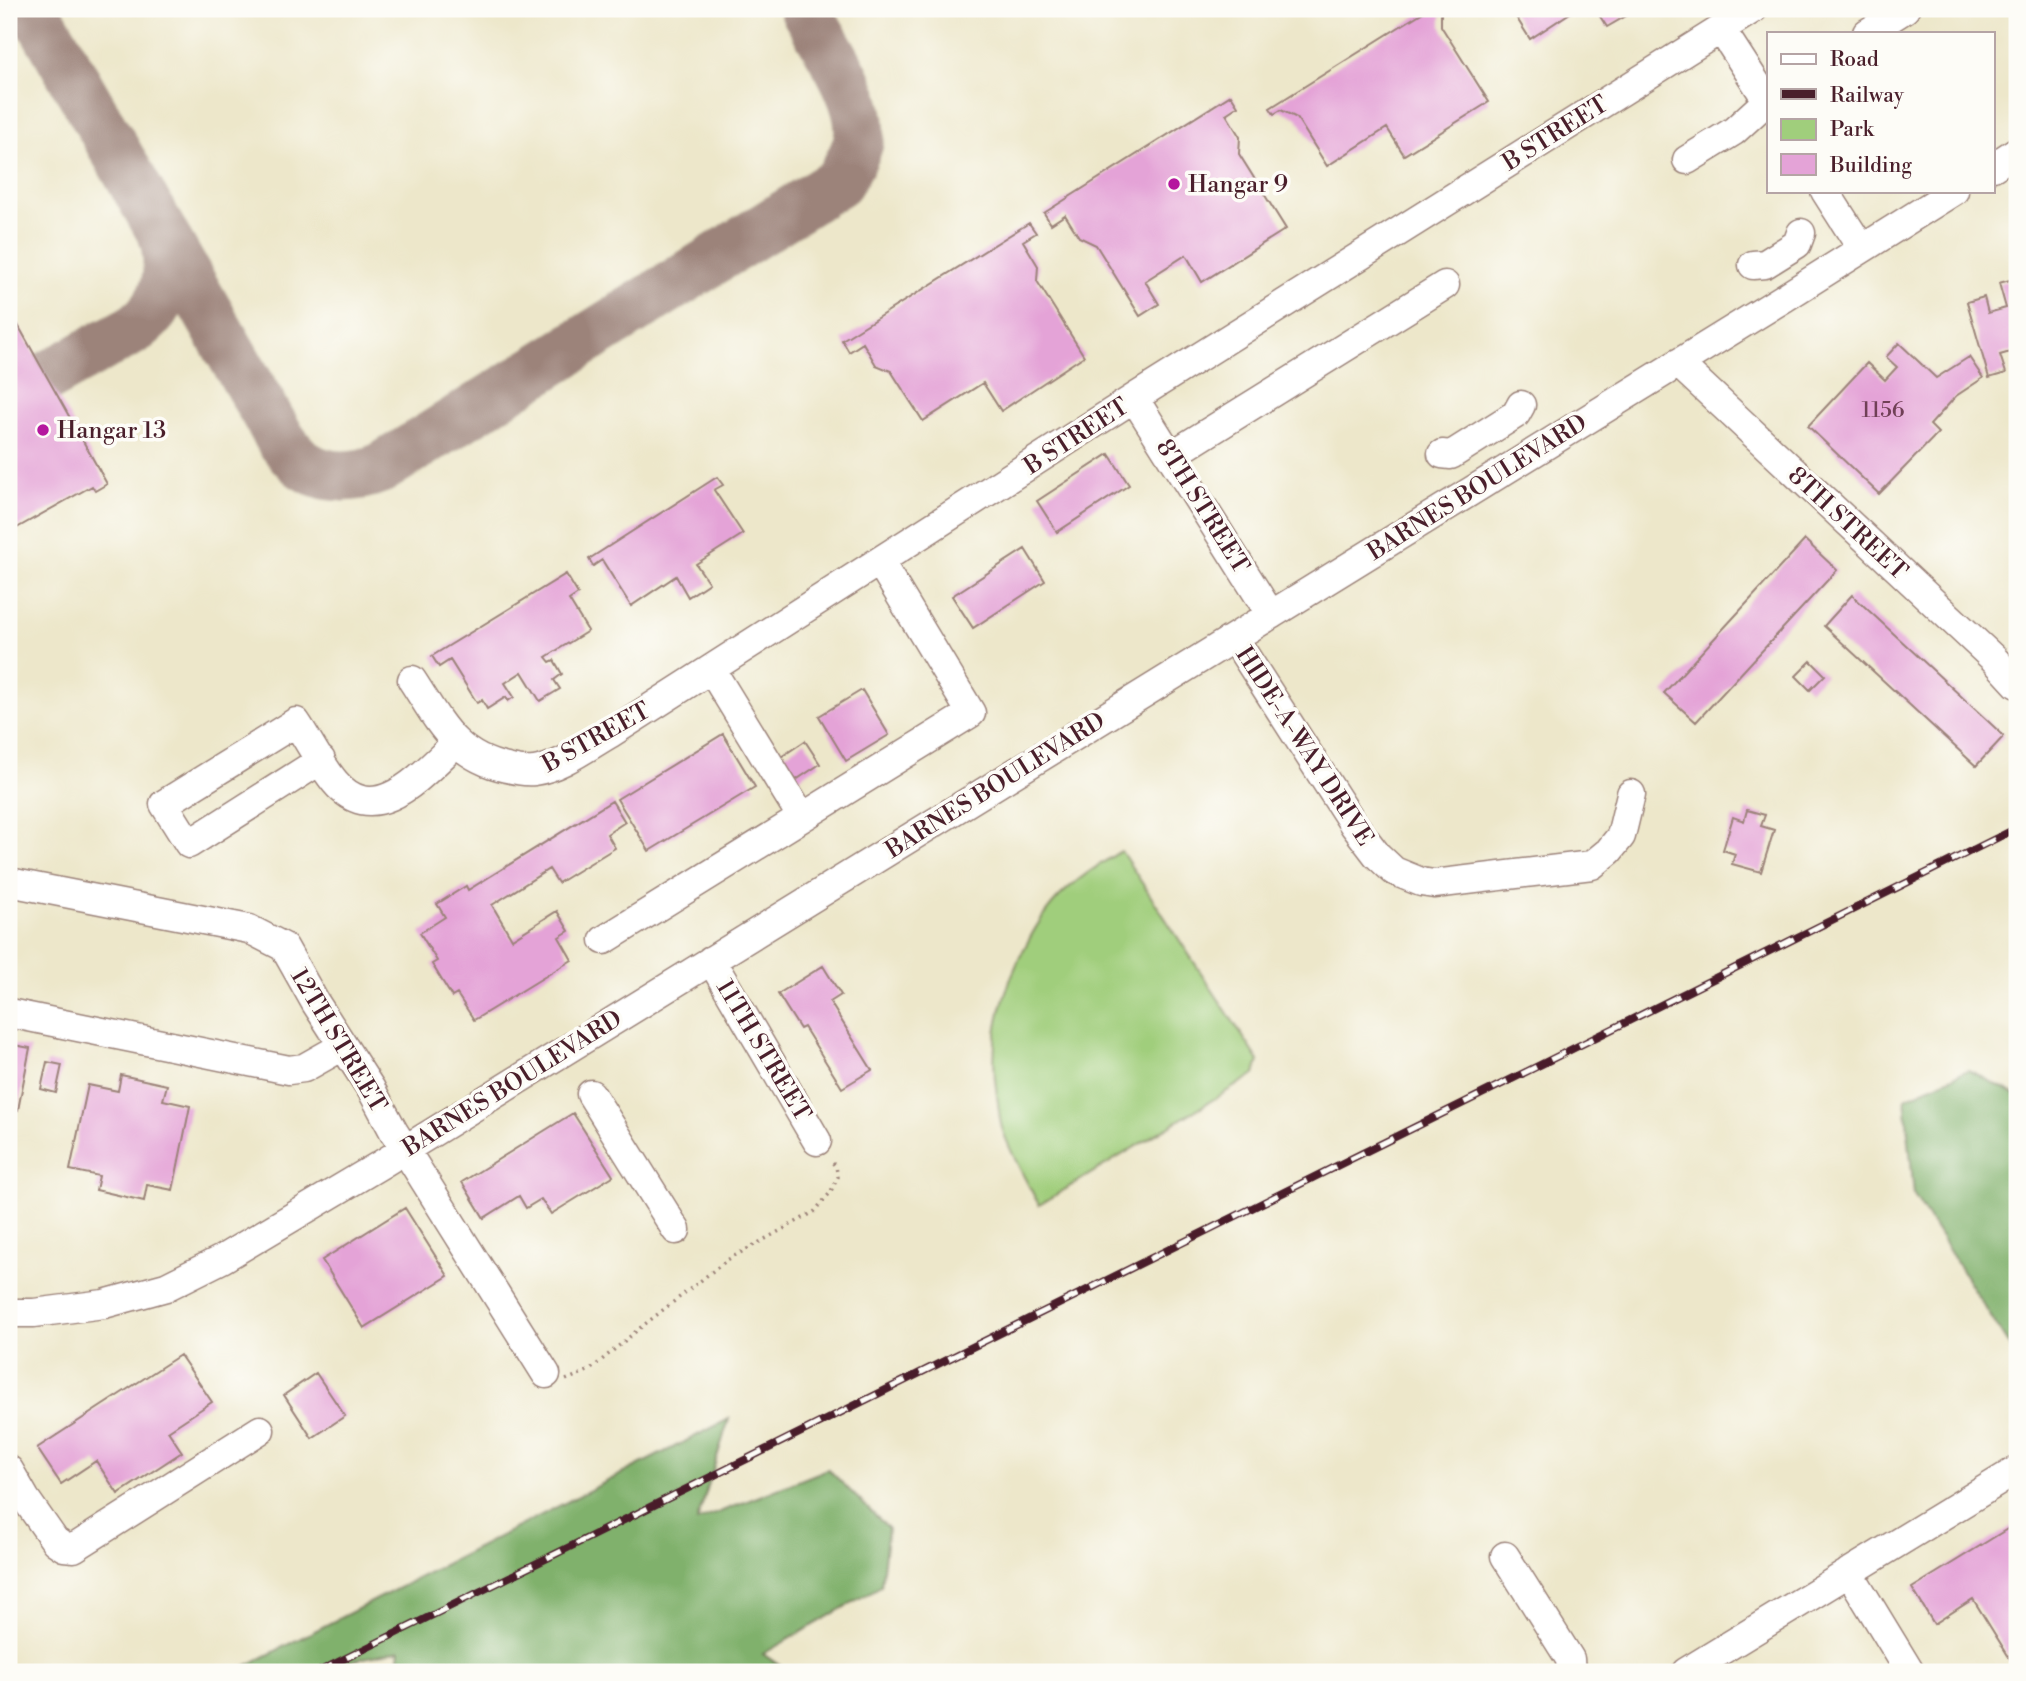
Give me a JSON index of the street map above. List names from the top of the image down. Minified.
{"streets":{"street":["B STREET","BARNES BOULEVARD","8TH STREET","HIDE-A-WAY DRIVE","12TH STREET","11TH STREET"]},"crossings":[["B STREET","8TH STREET"],["BARNES BOULEVARD","8TH STREET"],["BARNES BOULEVARD","HIDE-A-WAY DRIVE"],["BARNES BOULEVARD","12TH STREET"],["BARNES BOULEVARD","11TH STREET"]],"places":["Hangar 9","Hangar 13"],"house_numbers":["1156"],"legend":["Road","Railway","Park","Building"]}
